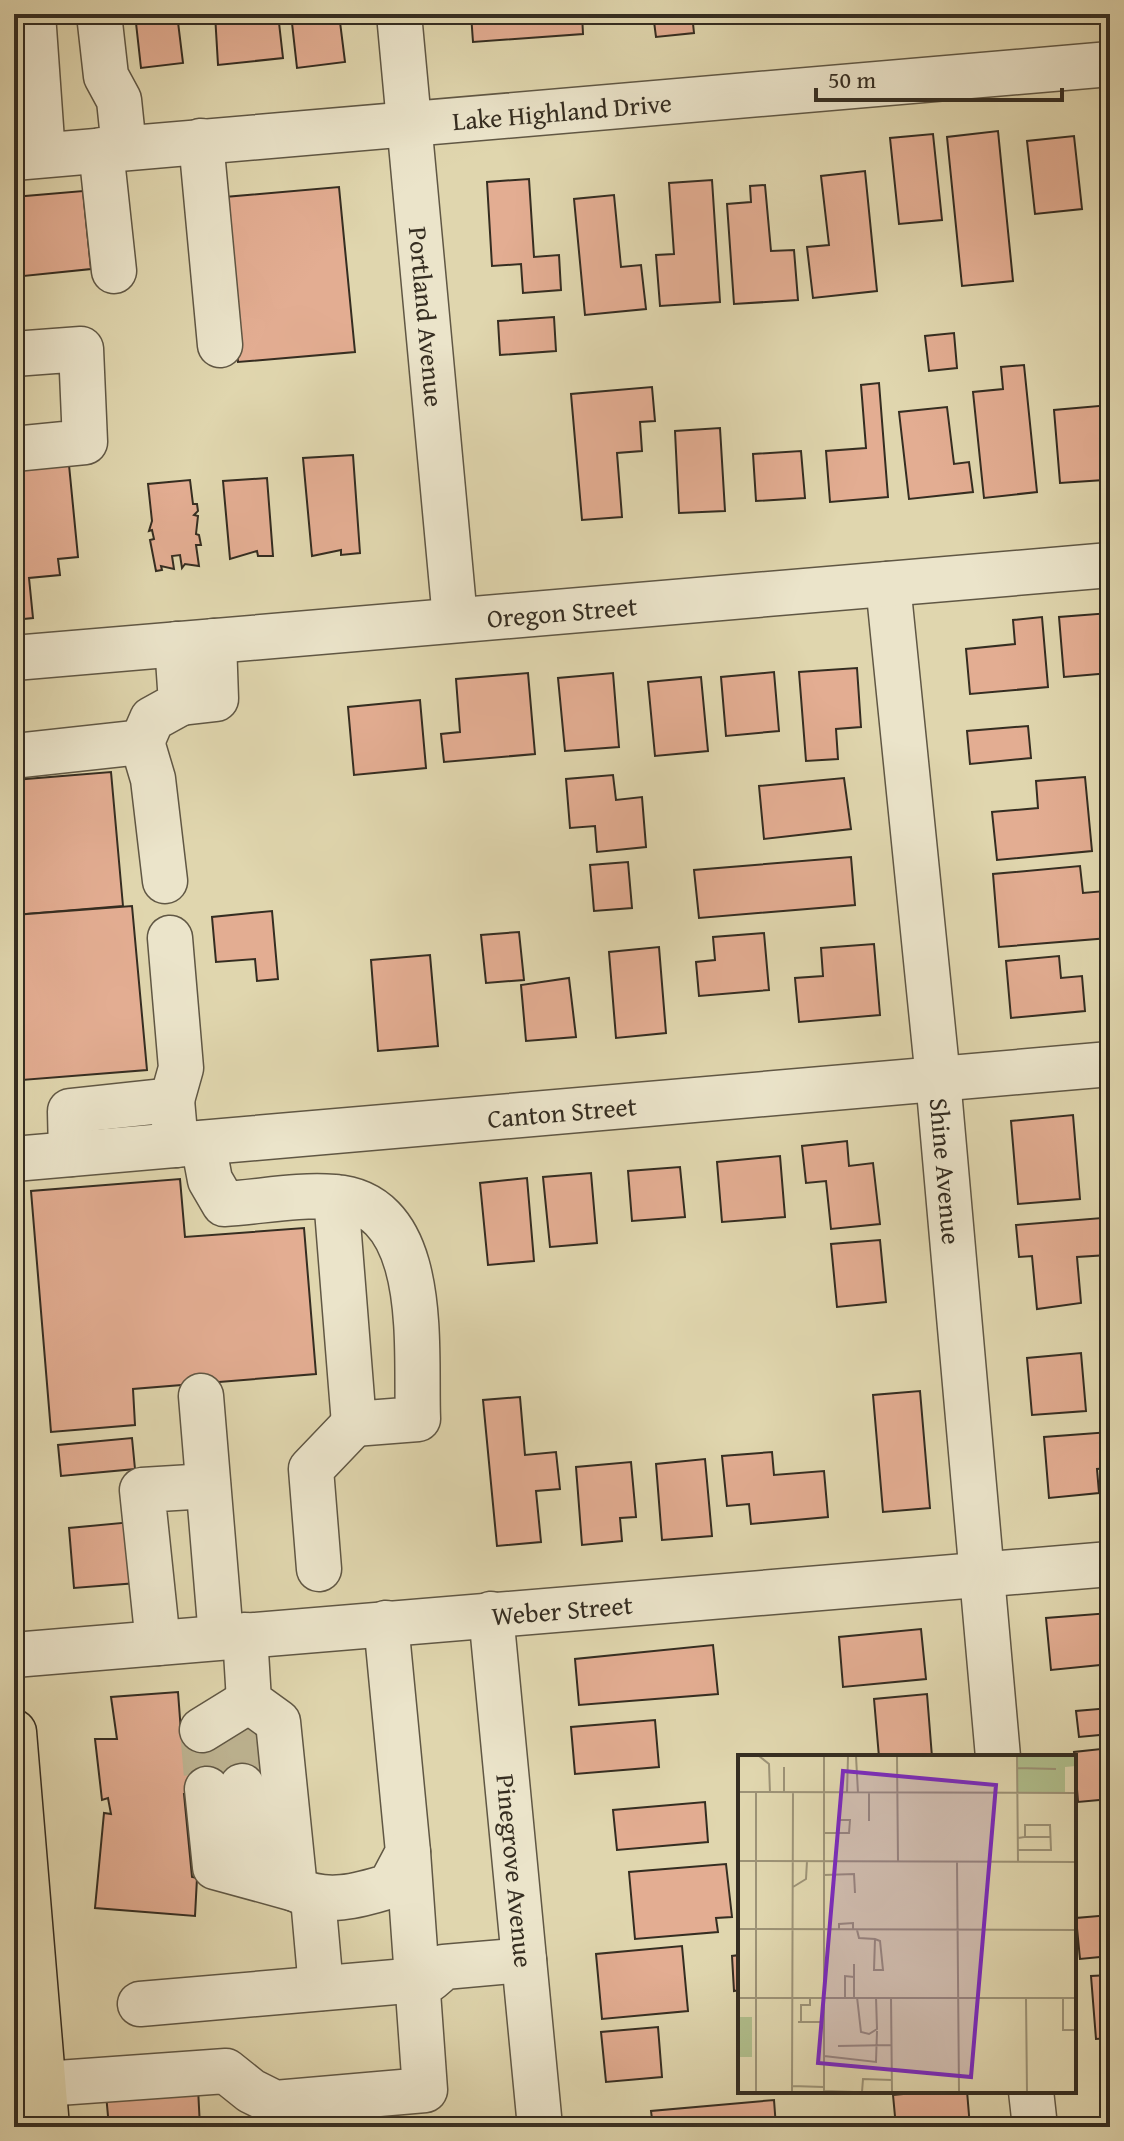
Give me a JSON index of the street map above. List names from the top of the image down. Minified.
{"streets":{"street":["Lake Highland Drive","Portland Avenue","Oregon Street","Canton Street","Shine Avenue","Weber Street","Pinegrove Avenue"]},"crossings":[["Lake Highland Drive","Portland Avenue"],["Portland Avenue","Oregon Street"],["Oregon Street","Shine Avenue"],["Canton Street","Shine Avenue"],["Shine Avenue","Weber Street"],["Weber Street","Pinegrove Avenue"]],"scale_bar":"50 m"}
